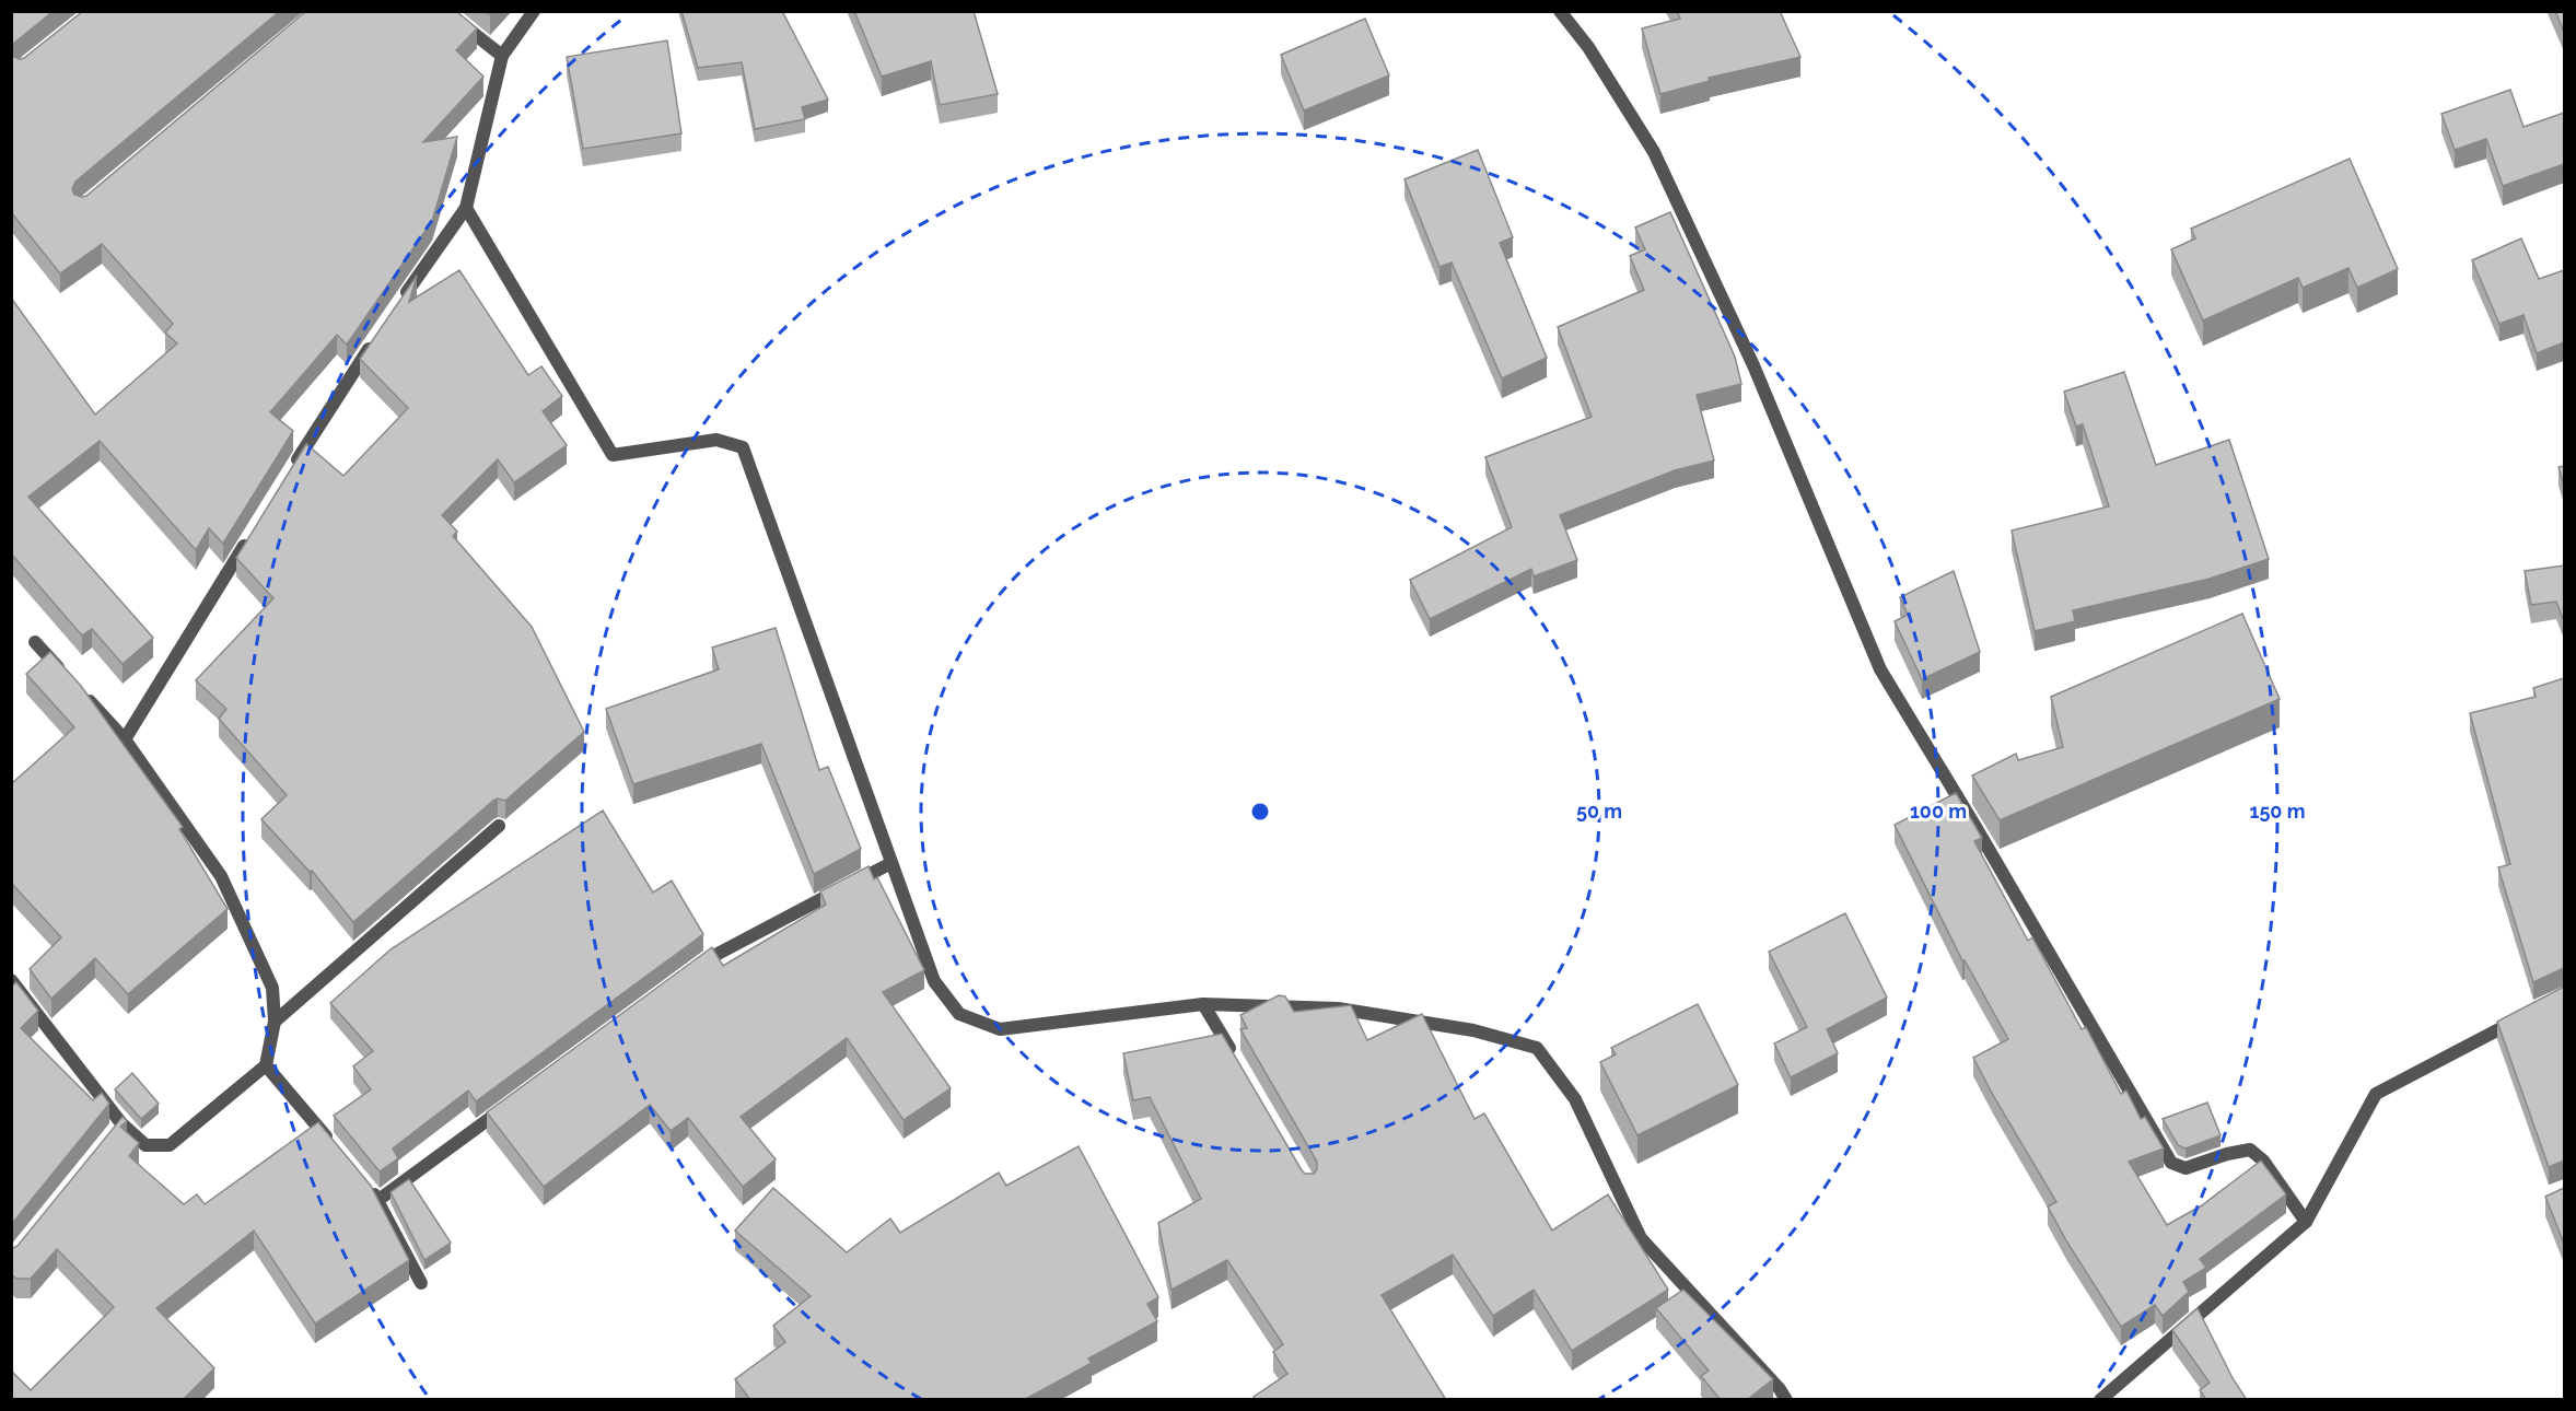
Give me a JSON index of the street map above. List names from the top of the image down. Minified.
{"rings":["50 m","100 m","150 m"]}
